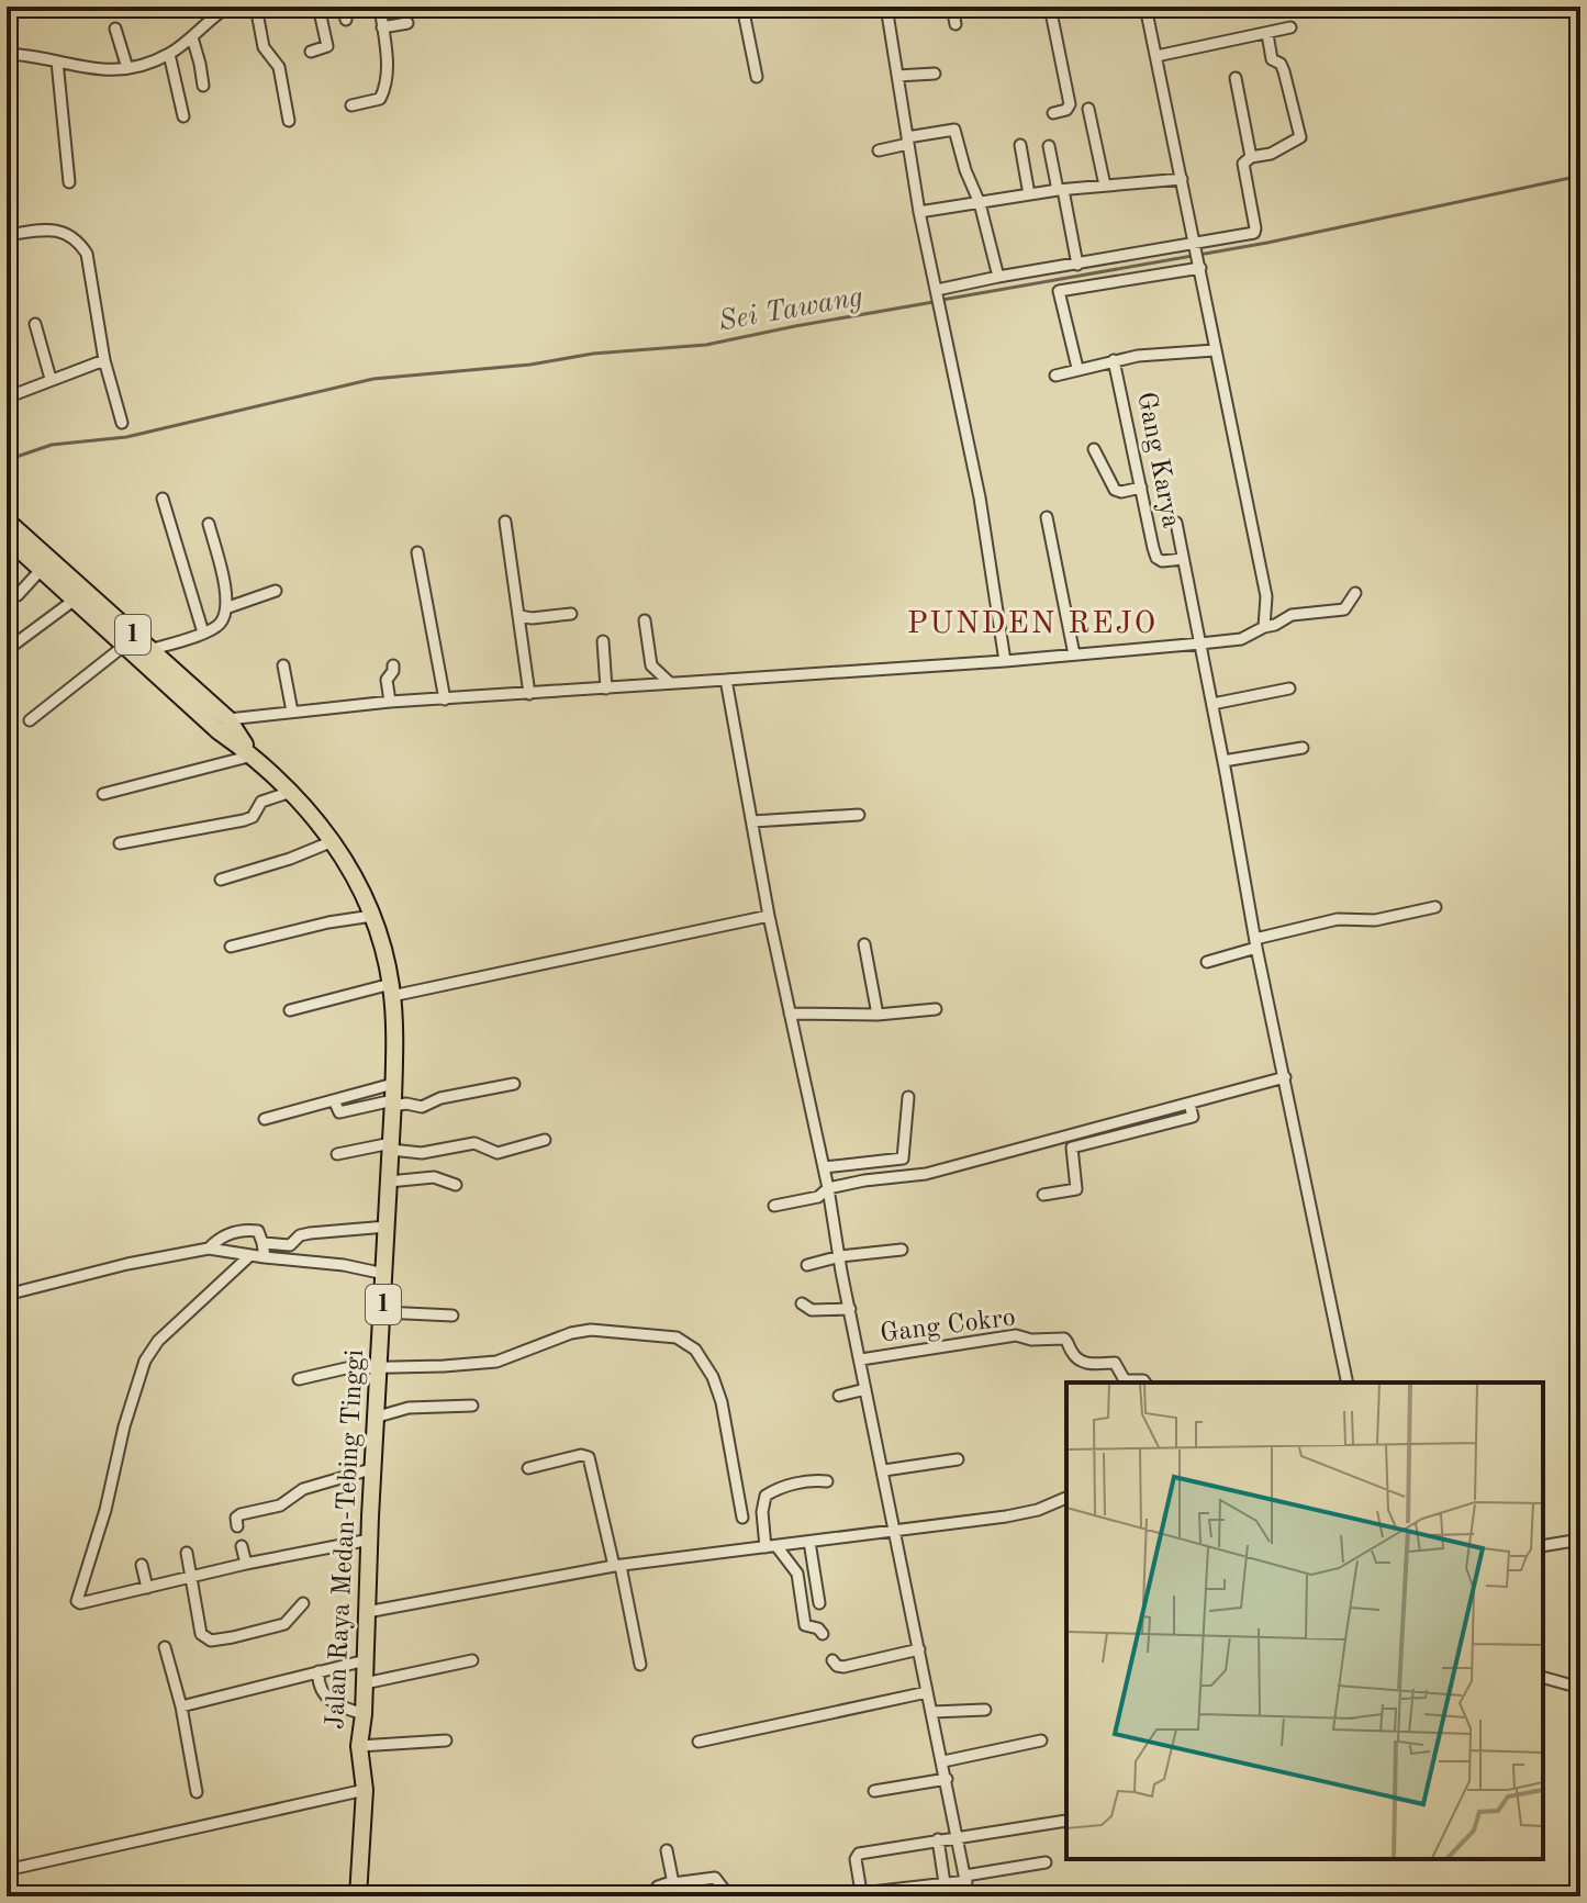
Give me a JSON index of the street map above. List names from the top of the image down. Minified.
{"streets":{"highway":["1","Jalan Raya Medan-Tebing Tinggi"],"street":["Gang Karya","Gang Cokro"]},"districts":["PUNDEN REJO"],"water":["Sei Tawang"]}
